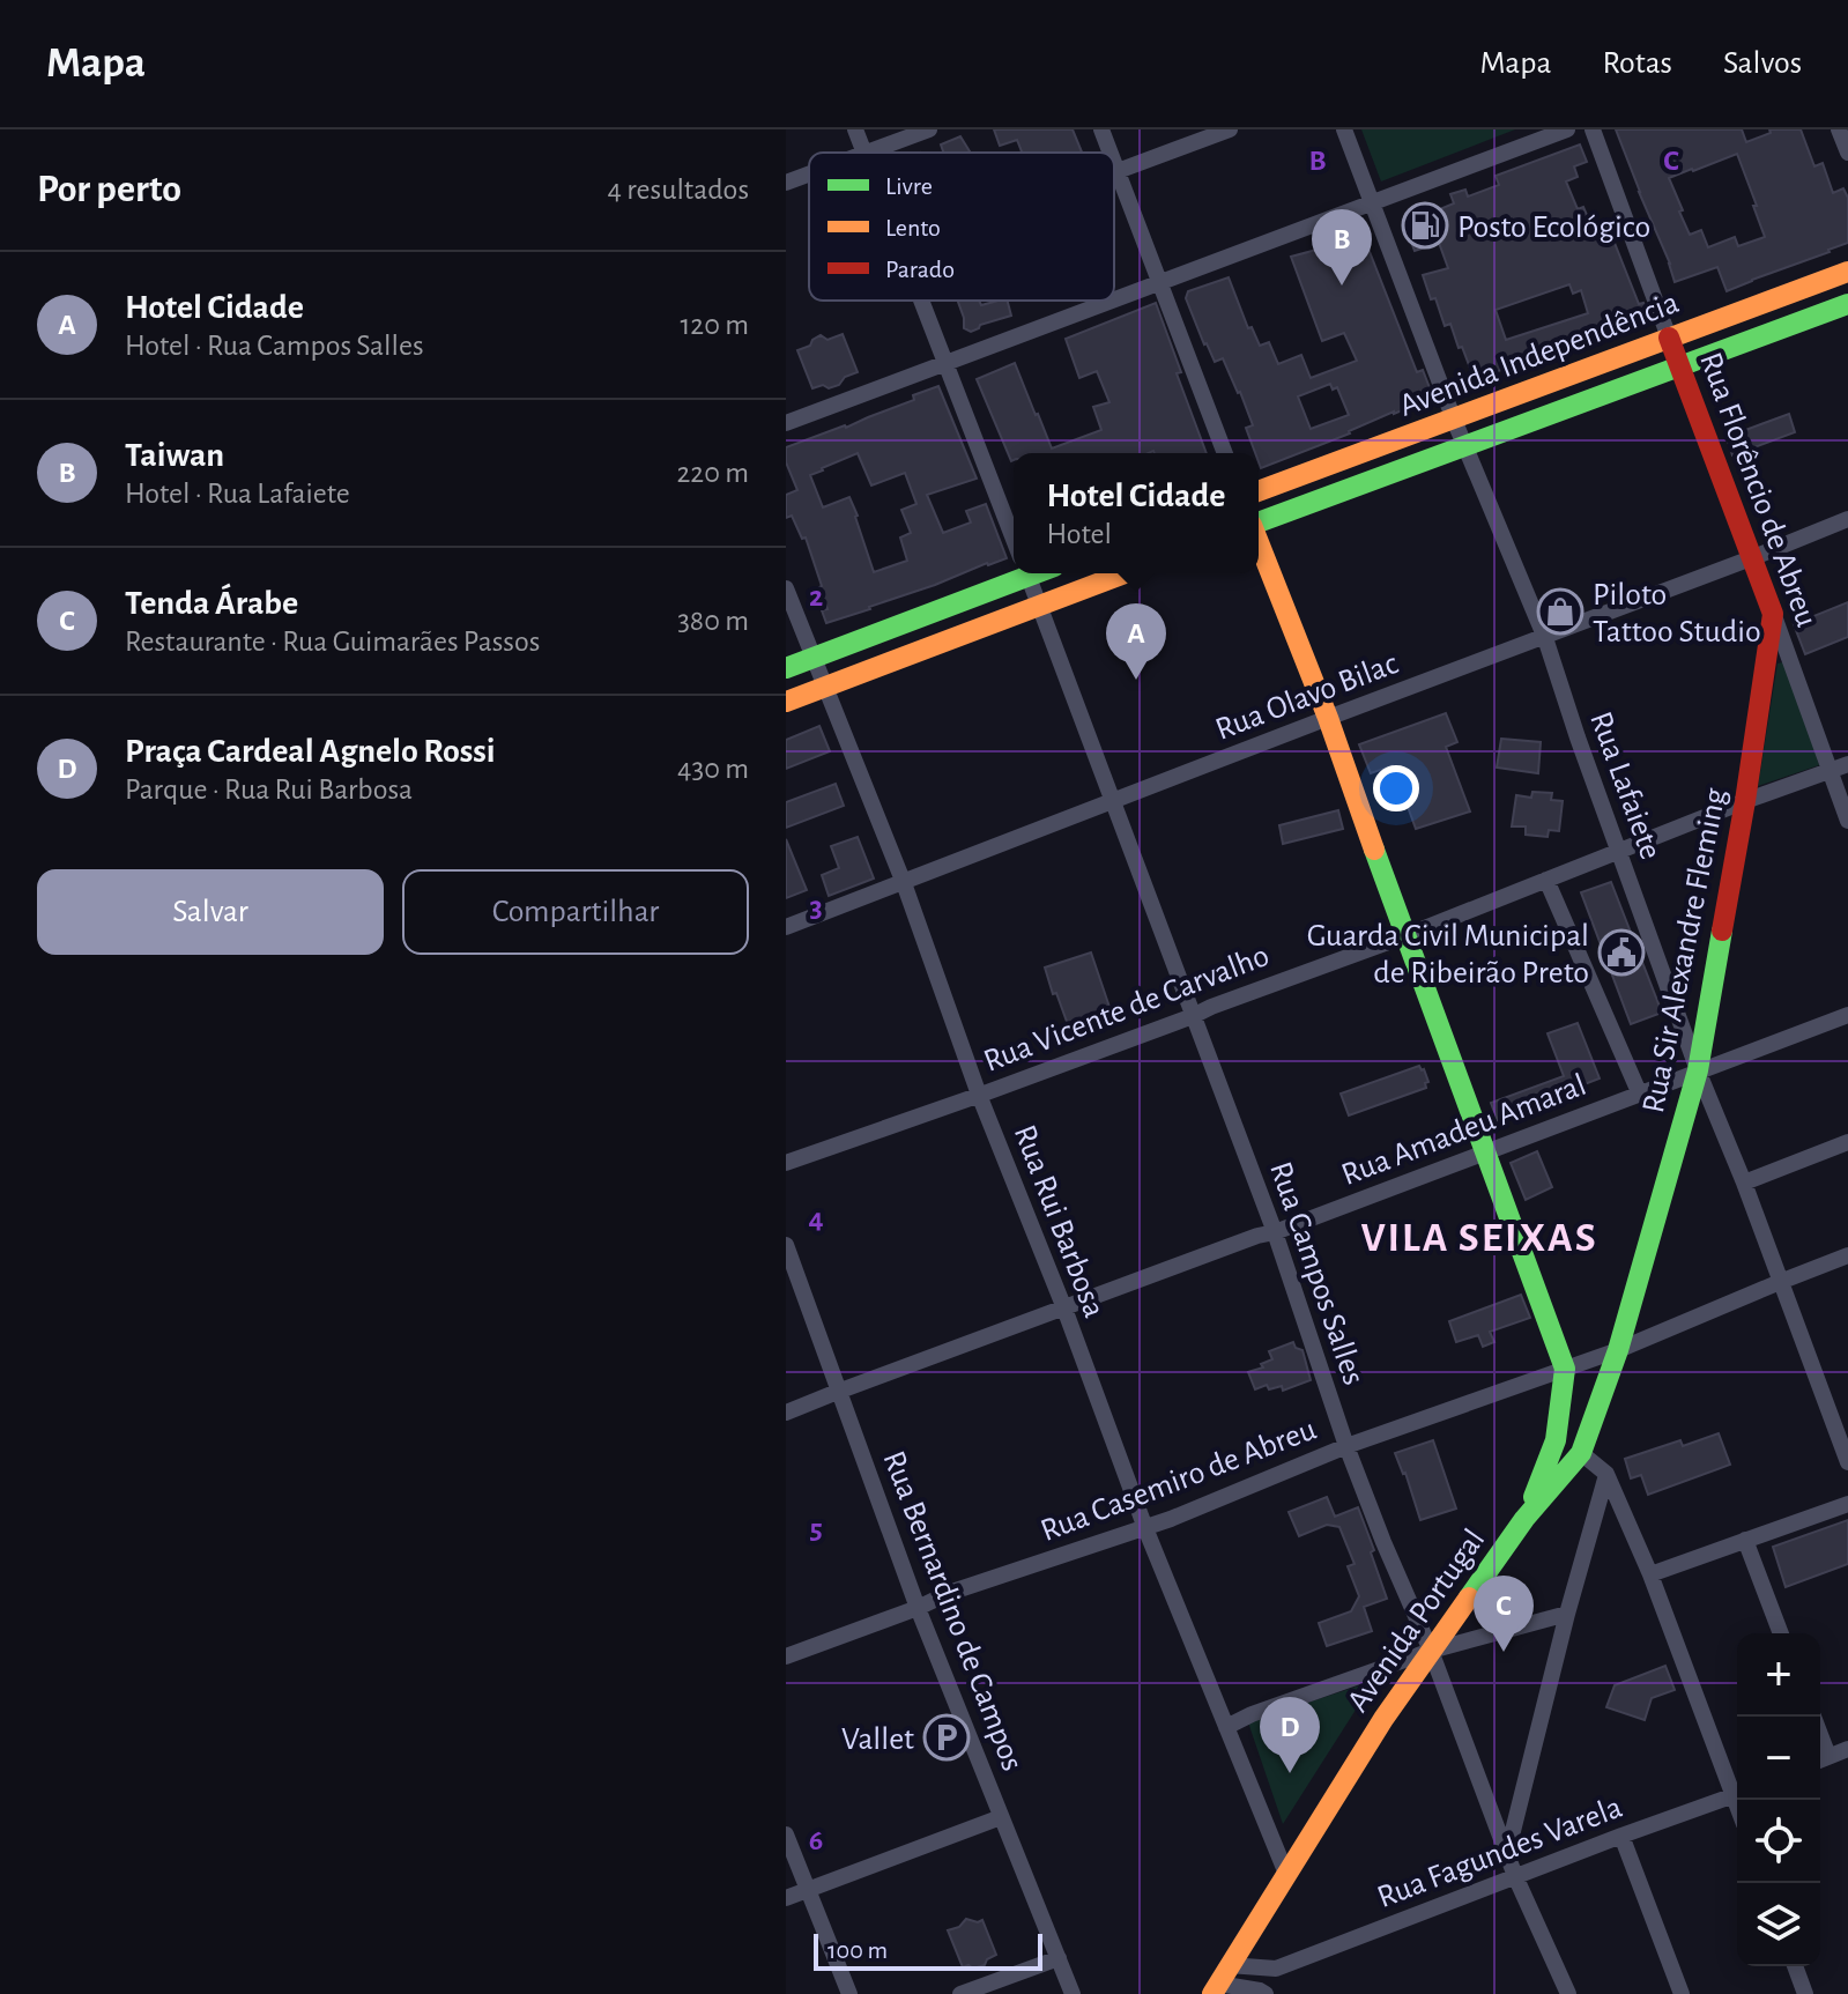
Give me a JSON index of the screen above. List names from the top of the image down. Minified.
{"streets":{"main road":["Avenida Independência","Rua Florêncio de Abreu","Rua Sir Alexandre Fleming","Avenida Portugal"],"street":["Rua Olavo Bilac","Rua Lafaiete","Rua Vicente de Carvalho","Rua Amadeu Amaral","Rua Rui Barbosa","Rua Campos Salles","Rua Casemiro de Abreu","Rua Bernardino de Campos","Rua Fagundes Varela"]},"crossings":[["Avenida Independência","Rua Florêncio de Abreu"],["Avenida Independência","Rua Lafaiete"],["Rua Florêncio de Abreu","Rua Olavo Bilac"],["Rua Florêncio de Abreu","Rua Sir Alexandre Fleming"],["Rua Florêncio de Abreu","Rua Vicente de Carvalho"],["Rua Olavo Bilac","Rua Lafaiete"],["Rua Olavo Bilac","Rua Rui Barbosa"],["Rua Olavo Bilac","Rua Campos Salles"],["Rua Lafaiete","Rua Sir Alexandre Fleming"],["Rua Lafaiete","Rua Vicente de Carvalho"],["Rua Lafaiete","Rua Amadeu Amaral"],["Rua Lafaiete","Rua Casemiro de Abreu"],["Rua Sir Alexandre Fleming","Rua Vicente de Carvalho"],["Rua Sir Alexandre Fleming","Rua Amadeu Amaral"],["Rua Sir Alexandre Fleming","Rua Casemiro de Abreu"],["Rua Sir Alexandre Fleming","Avenida Portugal"],["Rua Vicente de Carvalho","Rua Rui Barbosa"],["Rua Vicente de Carvalho","Rua Campos Salles"],["Rua Amadeu Amaral","Rua Rui Barbosa"],["Rua Amadeu Amaral","Rua Campos Salles"],["Rua Amadeu Amaral","Rua Bernardino de Campos"],["Rua Rui Barbosa","Rua Casemiro de Abreu"],["Rua Rui Barbosa","Avenida Portugal"],["Rua Campos Salles","Rua Casemiro de Abreu"],["Rua Campos Salles","Avenida Portugal"],["Rua Campos Salles","Rua Fagundes Varela"],["Rua Casemiro de Abreu","Rua Bernardino de Campos"],["Rua Casemiro de Abreu","Avenida Portugal"],["Avenida Portugal","Rua Fagundes Varela"]],"districts":["VILA SEIXAS"],"places":{"fuel station":["Posto Ecológico"],"shop":["Piloto Tattoo Studio"],"public building":["Guarda Civil Municipal de Ribeirão Preto"],"parking":["Vallet"]},"legend":["Livre","Lento","Parado"],"scale_bar":"100 m","page":{"header":"Mapa","nav":["Mapa","Rotas","Salvos"],"heading":["Por perto","4 resultados"],"pins":["B","A","C","D"],"list":[{"mark":"A","name":"Hotel Cidade","note":"Hotel · Rua Campos Salles","value":"120 m"},{"mark":"B","name":"Taiwan","note":"Hotel · Rua Lafaiete","value":"220 m"},{"mark":"C","name":"Tenda Árabe","note":"Restaurante · Rua Guimarães Passos","value":"380 m"},{"mark":"D","name":"Praça Cardeal Agnelo Rossi","note":"Parque · Rua Rui Barbosa","value":"430 m"}],"popup":["Hotel Cidade","Hotel"],"buttons":["Salvar","Compartilhar"],"map_buttons":["+","−"],"scale":"100 m"},"grid":{"columns":["B","C"],"rows":["2","3","4","5","6"]}}
